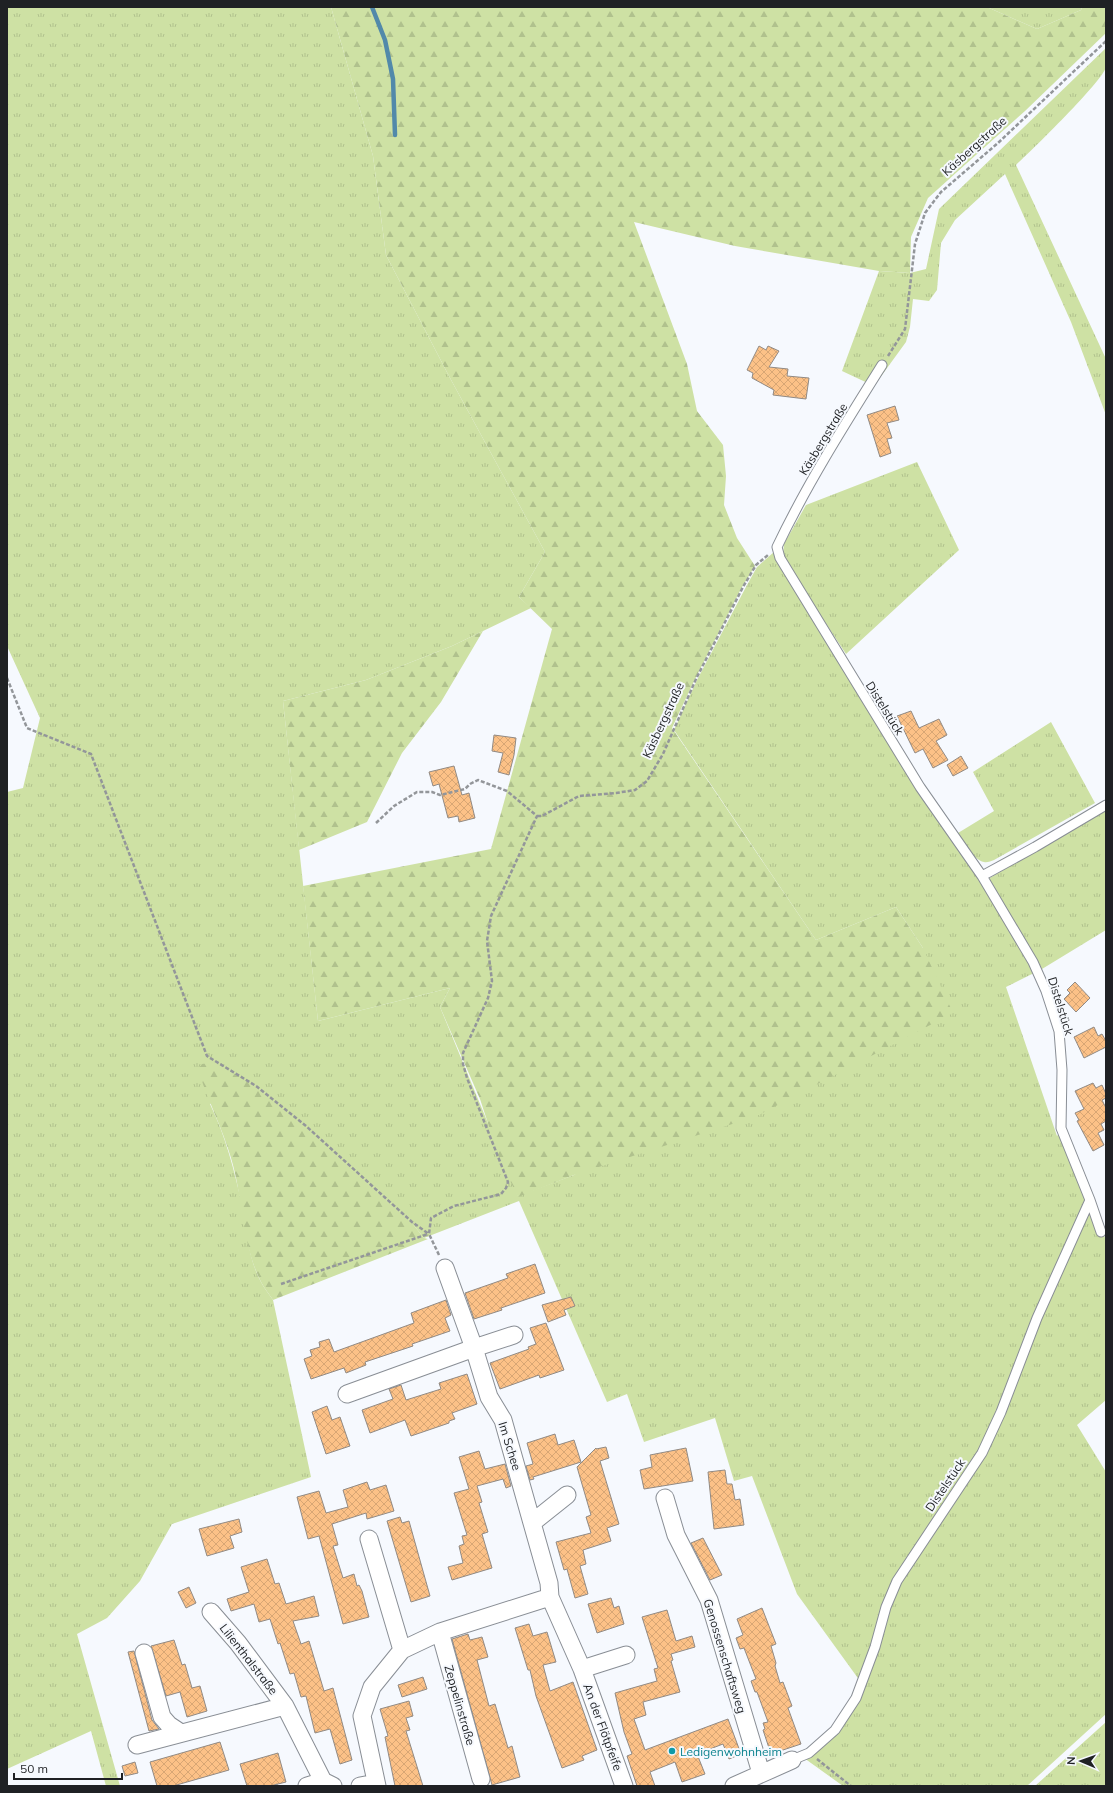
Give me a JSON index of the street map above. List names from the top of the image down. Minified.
{"streets":{"street":["Im Schee","Genossenschaftsweg","Lilienthalstraße","Zeppelinstraße","An der Flötpfeife"],"lane":["Käsbergstraße","Distelstück"]},"crossings":[["Käsbergstraße","Distelstück"],["Im Schee","An der Flötpfeife"]],"places":["Ledigenwohnheim"],"scale_bar":"50 m","north":"left"}
